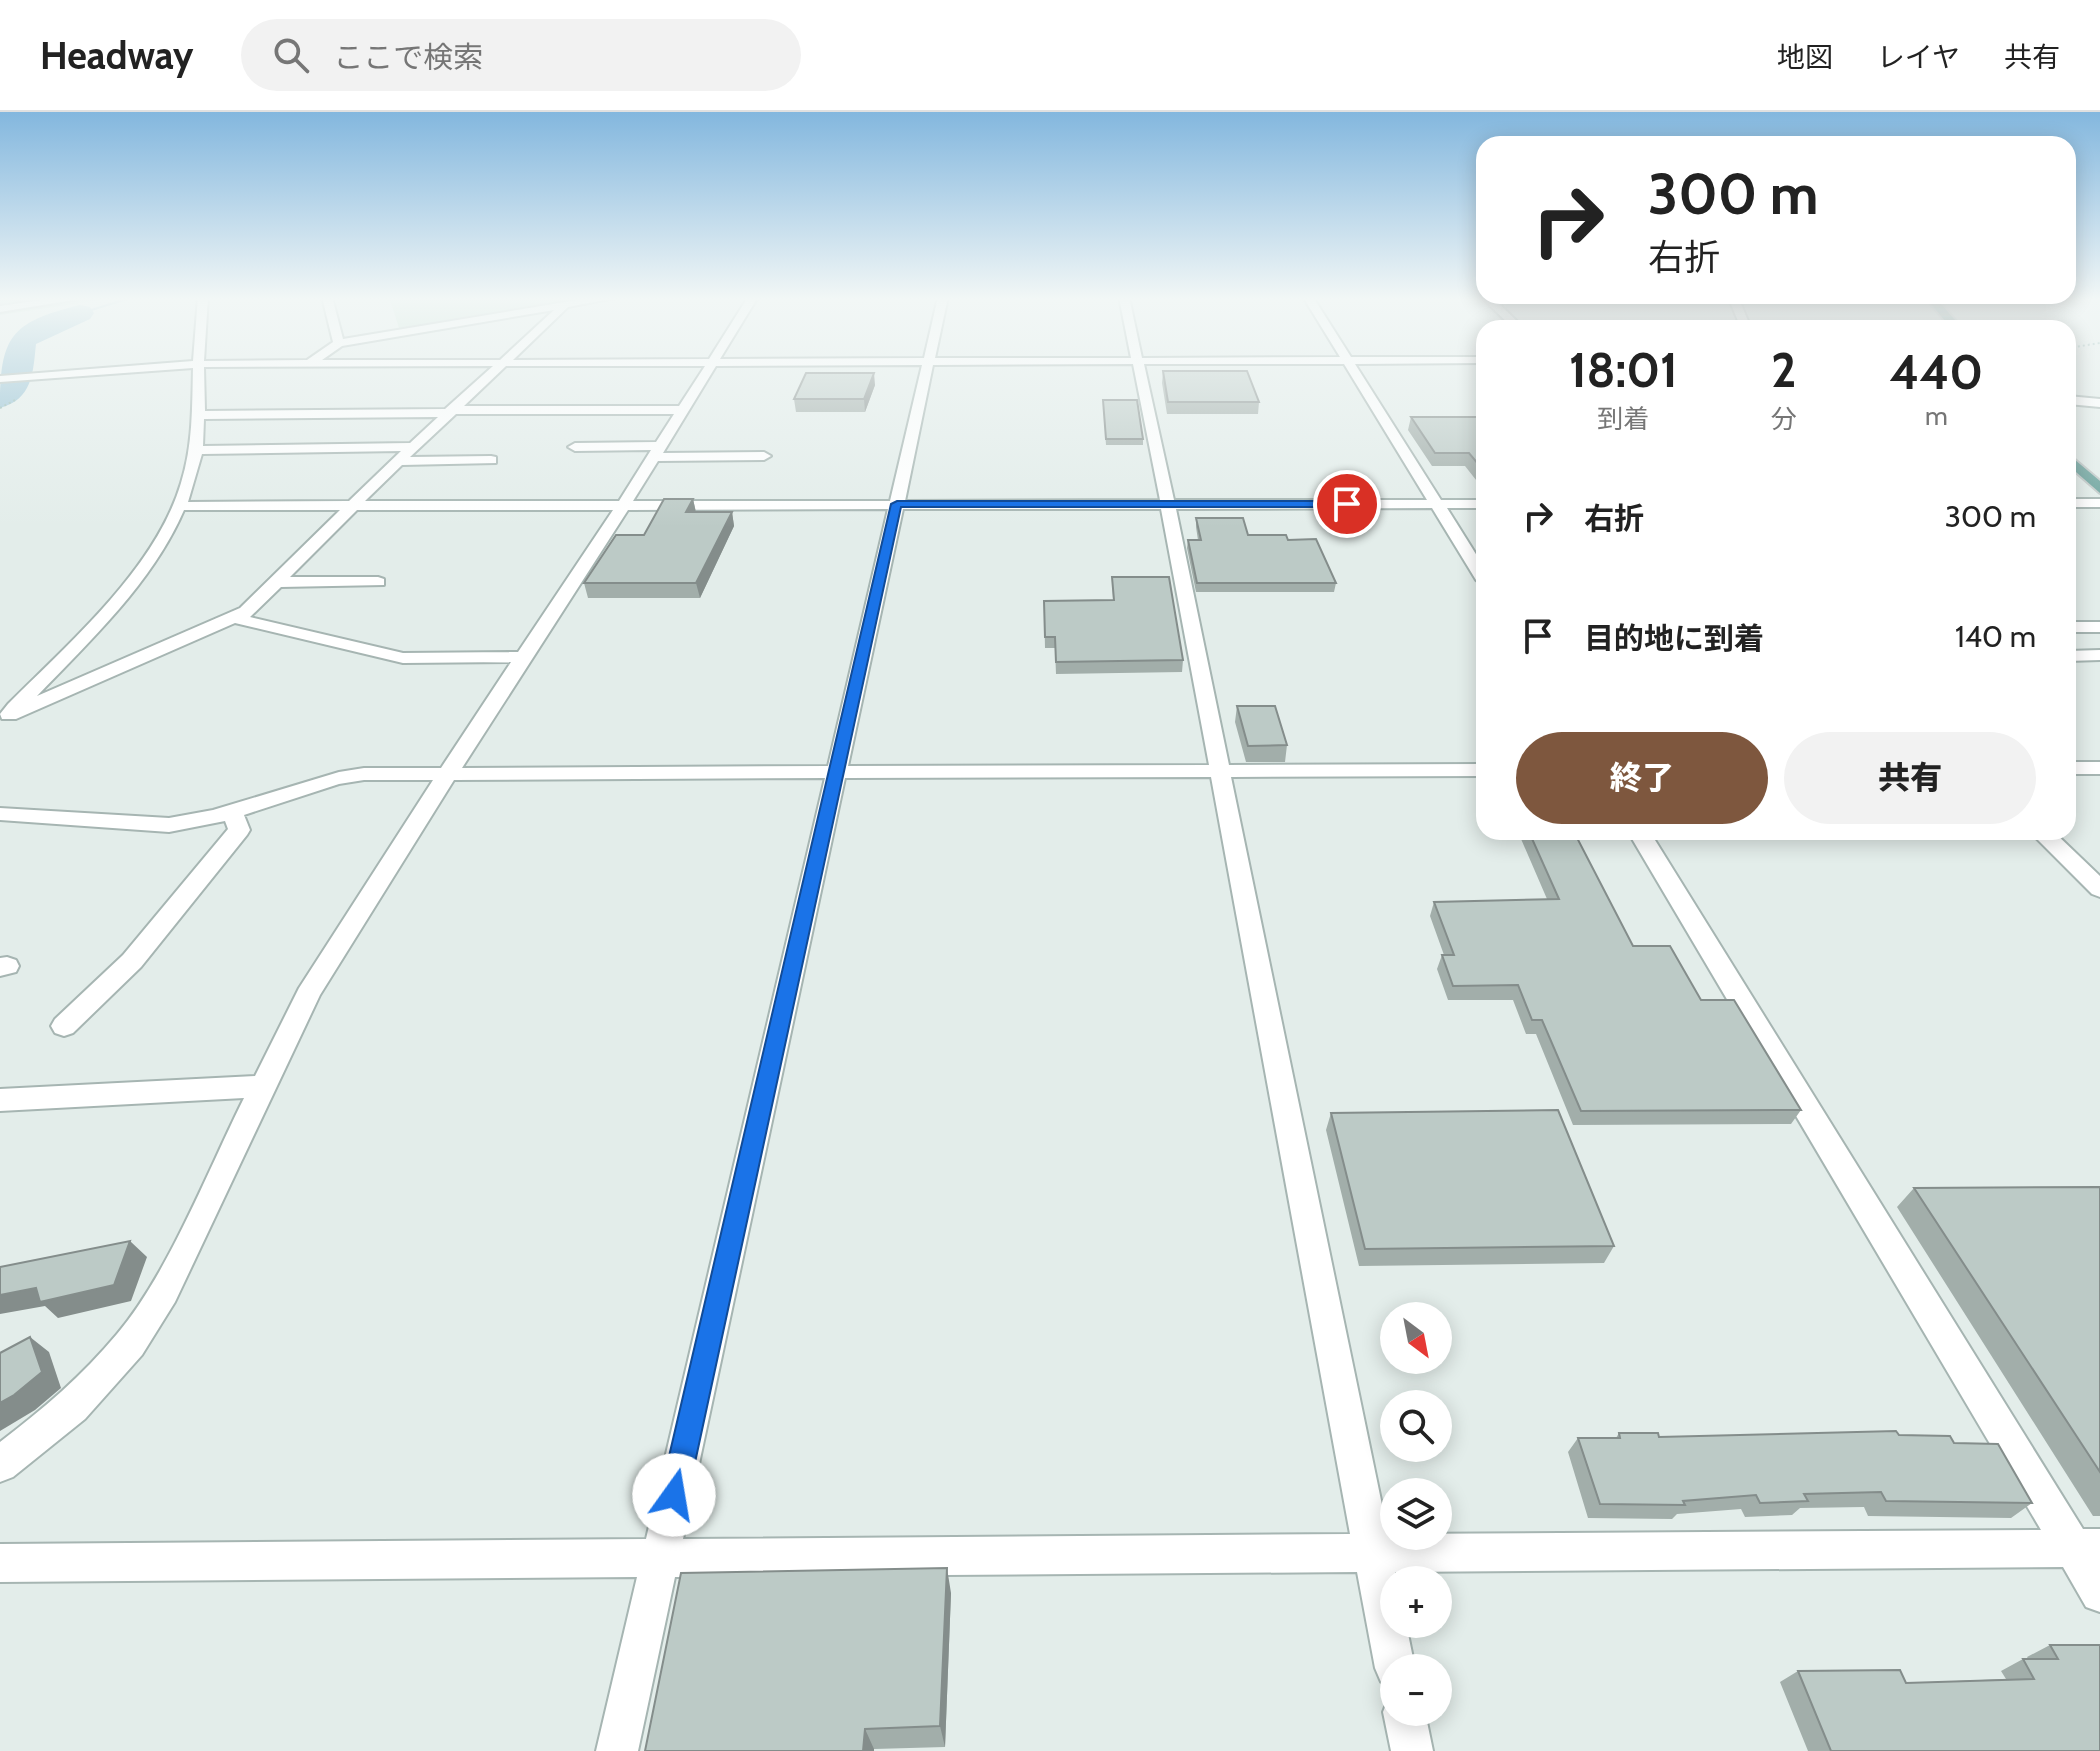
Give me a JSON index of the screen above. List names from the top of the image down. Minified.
{"north":"bottom right","page":{"header":"Headway","search":"ここで検索","nav":["地図","レイヤ","共有"],"turn":["300 m","右折"],"eta":["18:01","到着","2","分","440","m"],"list":[{"name":"右折","value":"300 m"},{"name":"目的地に到着","value":"140 m"}],"buttons":["終了","共有"],"map_buttons":["+","−"]}}
